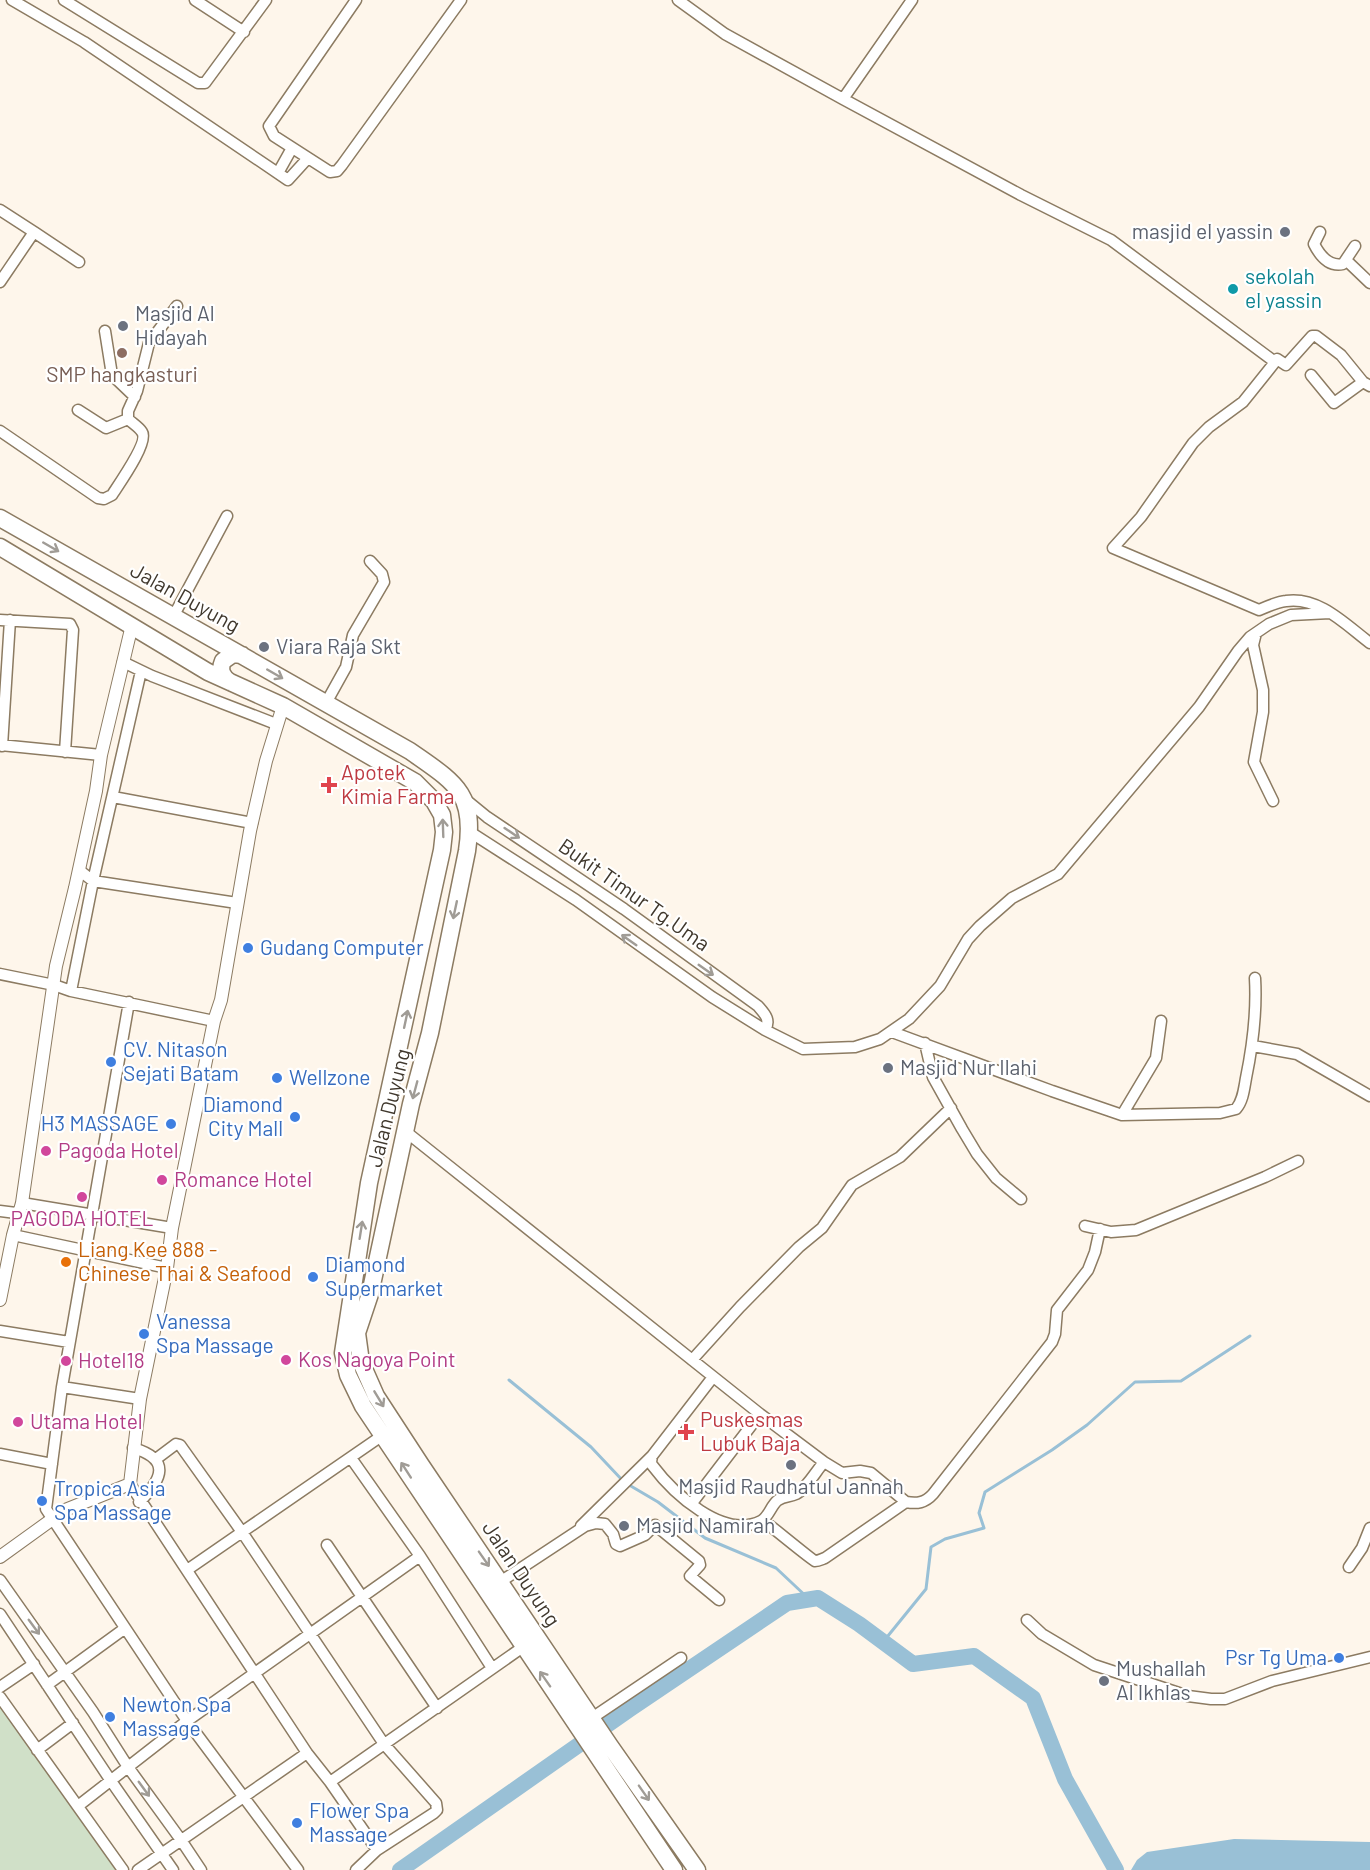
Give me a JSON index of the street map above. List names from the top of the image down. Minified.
{"streets":{"highway":["Jalan Duyung"],"street":["Bukit Timur Tg.Uma"]},"crossings":[["Jalan Duyung","Bukit Timur Tg.Uma"]],"places":{"other":["masjid el yassin","sekolah el yassin","Masjid Al Hidayah","SMP hangkasturi","Viara Raja Skt","Gudang Computer","CV. Nitason Sejati Batam","Masjid Nur Ilahi","Wellzone","Diamond City Mall","H3 MASSAGE","Pagoda Hotel","Romance Hotel","PAGODA HOTEL","Liang Kee 888 - Chinese Thai & Seafood","Diamond Supermarket","Vanessa Spa Massage","Kos Nagoya Point","Hotel18","Utama Hotel","Masjid Raudhatul Jannah","Tropica Asia Spa Massage","Masjid Namirah","Psr Tg Uma","Mushallah Al Ikhlas","Newton Spa Massage","Flower Spa Massage"],"health":["Apotek Kimia Farma","Puskesmas Lubuk Baja"]}}
